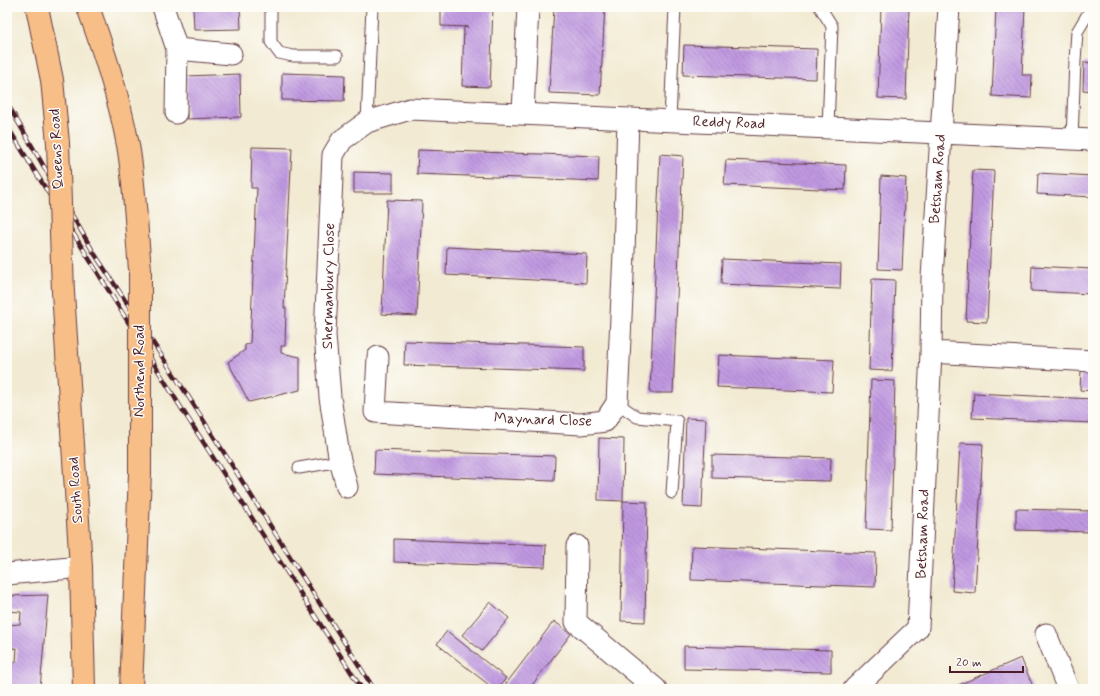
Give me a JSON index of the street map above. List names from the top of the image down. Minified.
{"streets":{"main road":["Queens Road","Northend Road","South Road"],"street":["Reddy Road","Betsham Road","Shermanbury Close","Maynard Close"]},"crossings":[["Reddy Road","Betsham Road"],["Reddy Road","Shermanbury Close"],["Queens Road","South Road"]],"scale_bar":"20 m"}
